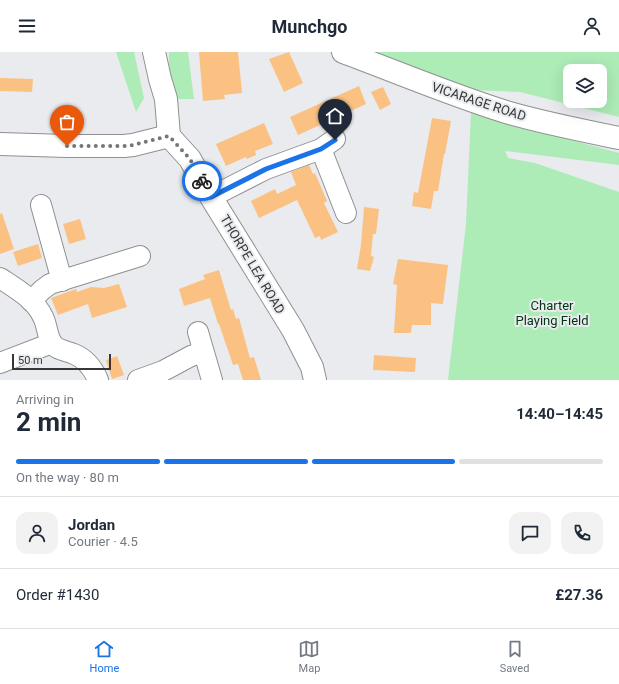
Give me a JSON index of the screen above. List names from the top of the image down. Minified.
{"streets":{"main road":["VICARAGE ROAD","THORPE LEA ROAD"]},"parks":["Charter Playing Field"],"scale_bar":"50 m","page":{"header":"Munchgo","scale":"50 m","heading":["2 min","Arriving in","14:40–14:45"],"panel":["Jordan","Courier · 4.5","Order #1430","£27.36"],"bar":"On the way · 80 m","tabs":["Home","Map","Saved"]}}
